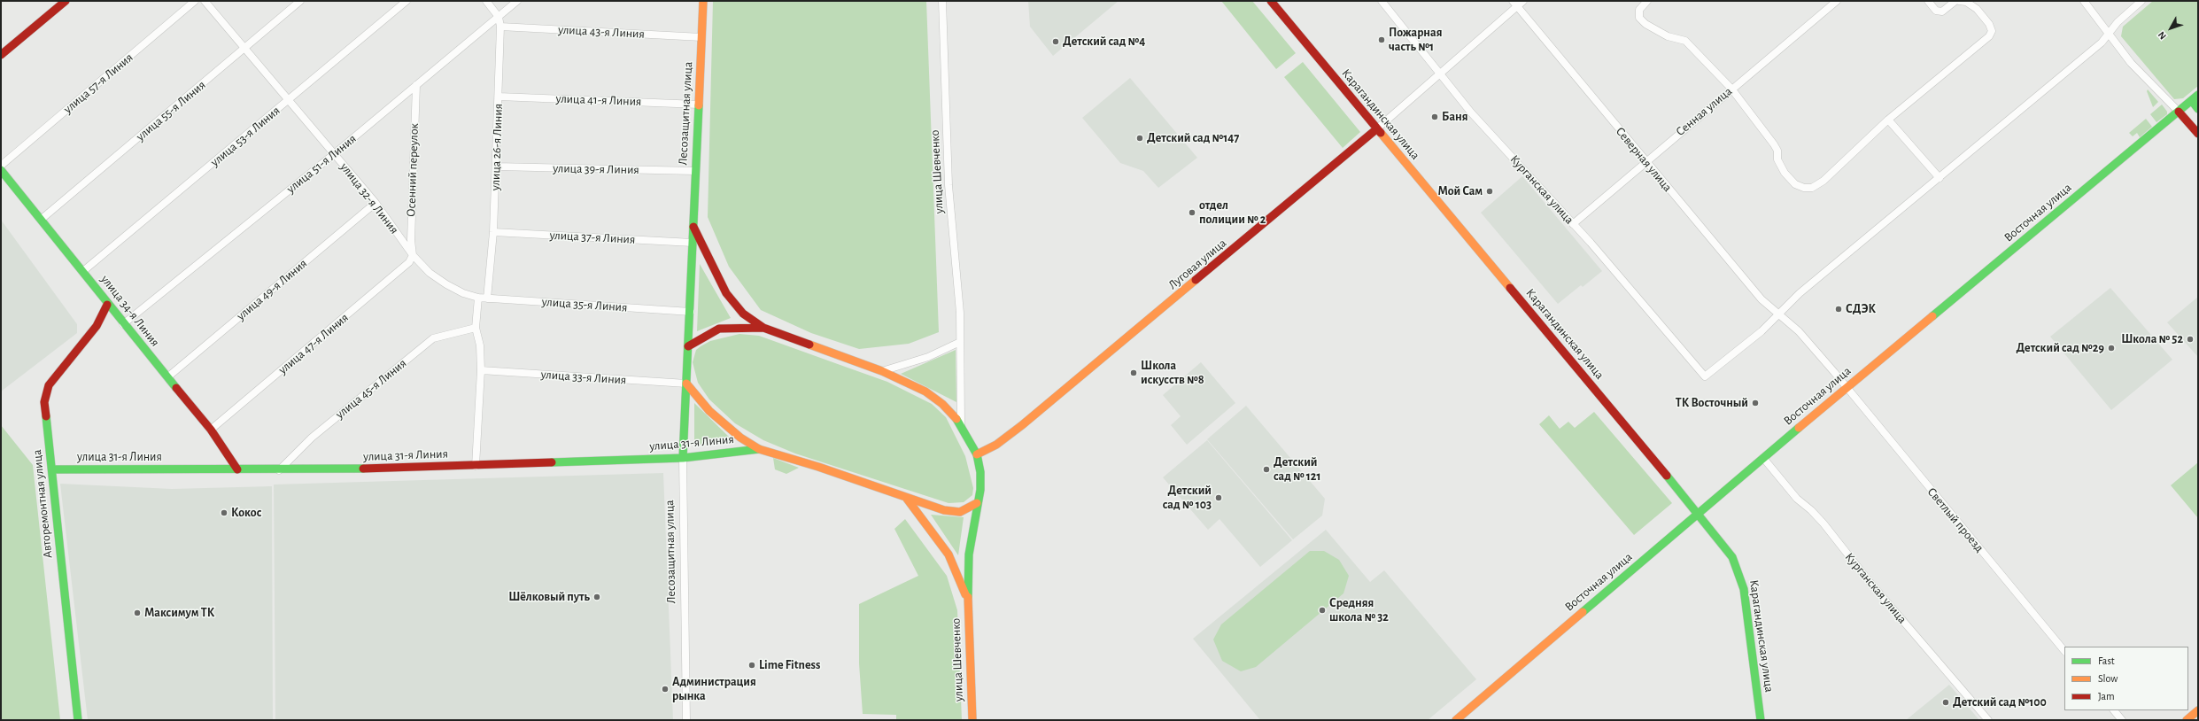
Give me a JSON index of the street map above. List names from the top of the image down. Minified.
{"streets":{"main road":["Лесозащитная улица","Карагандинская улица","улица Шевченко","Восточная улица","Луговая улица","улица 34-я Линия","улица 31-я Линия","Авторемонтная улица"],"street":["улица 43-я Линия","улица 57-я Линия","улица 41-я Линия","улица 55-я Линия","Сенная улица","улица 53-я Линия","улица 26-я Линия","Северная улица","улица 51-я Линия","улица 39-я Линия","Осенний переулок","Курганская улица","улица 32-я Линия","улица 37-я Линия","улица 49-я Линия","улица 35-я Линия","улица 47-я Линия","улица 33-я Линия","улица 45-я Линия","Светлый проезд"]},"crossings":[["улица 43-я Линия","Лесозащитная улица"],["улица 43-я Линия","улица 26-я Линия"],["улица 41-я Линия","Лесозащитная улица"],["улица 41-я Линия","улица 26-я Линия"],["улица 55-я Линия","улица 32-я Линия"],["улица 55-я Линия","улица 34-я Линия"],["Сенная улица","Северная улица"],["Сенная улица","Курганская улица"],["Лесозащитная улица","улица 39-я Линия"],["Лесозащитная улица","улица 37-я Линия"],["Лесозащитная улица","улица 35-я Линия"],["Лесозащитная улица","улица 33-я Линия"],["Лесозащитная улица","улица 31-я Линия"],["Карагандинская улица","Восточная улица"],["Карагандинская улица","Луговая улица"],["улица 53-я Линия","улица 32-я Линия"],["улица 53-я Линия","улица 34-я Линия"],["улица 26-я Линия","улица 51-я Линия"],["улица 26-я Линия","улица 39-я Линия"],["улица 26-я Линия","улица 37-я Линия"],["улица 26-я Линия","улица 35-я Линия"],["Северная улица","Курганская улица"],["Северная улица","Восточная улица"],["Северная улица","Луговая улица"],["Северная улица","Светлый проезд"],["улица 51-я Линия","Осенний переулок"],["улица 51-я Линия","улица 32-я Линия"],["улица 51-я Линия","улица 34-я Линия"],["Осенний переулок","улица 32-я Линия"],["Осенний переулок","улица 47-я Линия"],["улица Шевченко","Луговая улица"],["Курганская улица","Восточная улица"],["Курганская улица","Луговая улица"],["улица 32-я Линия","улица 49-я Линия"],["улица 32-я Линия","улица 35-я Линия"],["улица 32-я Линия","улица 47-я Линия"],["Восточная улица","Светлый проезд"],["улица 49-я Линия","улица 34-я Линия"],["улица 34-я Линия","улица 47-я Линия"],["улица 34-я Линия","улица 31-я Линия"],["улица 34-я Линия","Авторемонтная улица"],["улица 45-я Линия","улица 31-я Линия"],["улица 31-я Линия","Авторемонтная улица"]],"places":["Пожарная часть №1","Детский сад №4","Баня","Детский сад №147","Мой Cам","отдел полиции № 2","СДЭК","Школа № 52","Детский сад №29","Школа искусств №8","ТК Восточный","Детский сад № 121","Детский сад № 103","Кокос","Шёлковый путь","Средняя школа № 32","Максимум ТК","Lime Fitness","Администрация рынка","Детский сад №100"],"legend":["Fast","Slow","Jam"],"north":"bottom left"}
